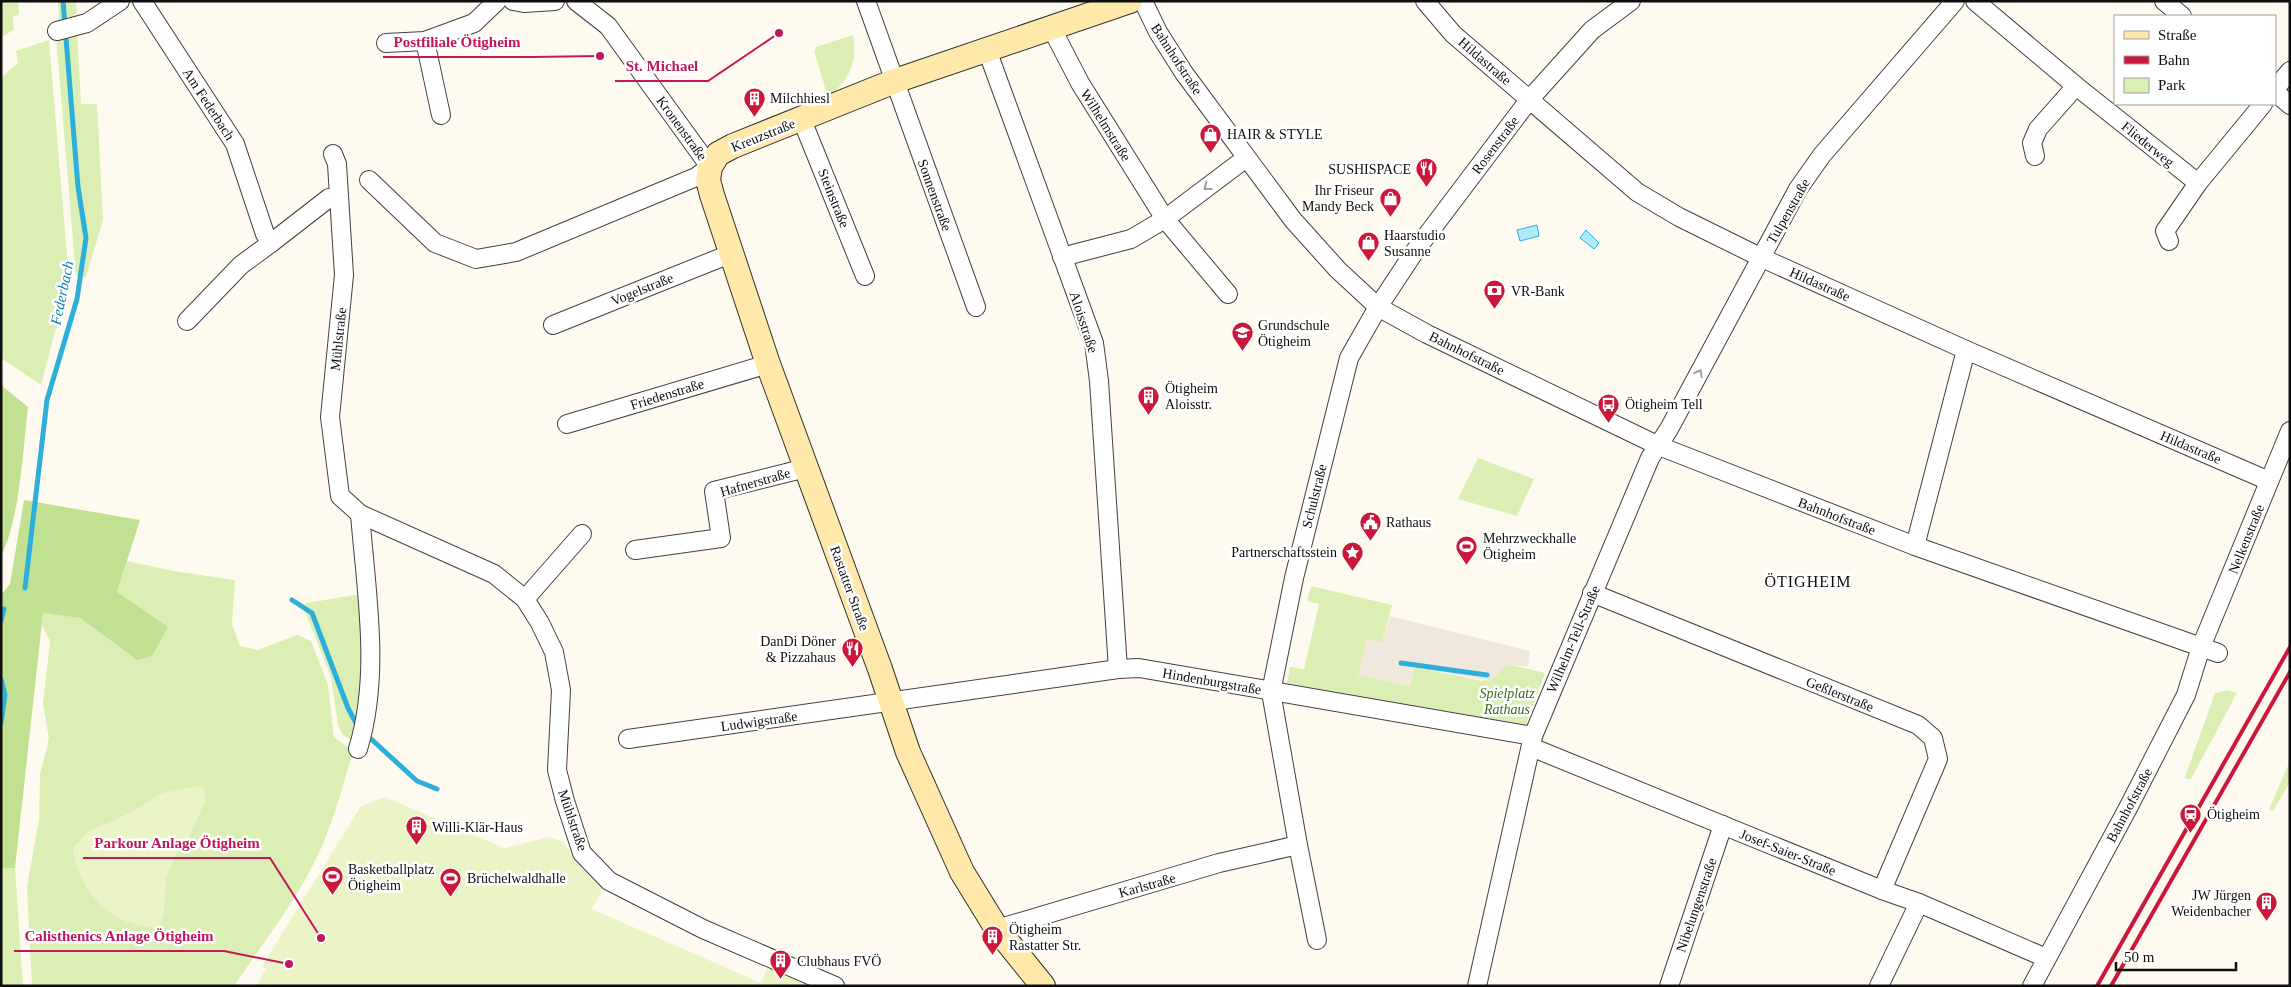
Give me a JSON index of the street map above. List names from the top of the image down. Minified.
{"streets":{"street":["Bahnhofstraße","Hildastraße","Am Federbach","Wilhelmstraße","Kronenstraße","Kreuzstraße","Fliederweg","Rosenstraße","Sonnenstraße","Steinstraße","Tulpenstraße","Vogelstraße","Aloisstraße","Mühlstraße","Friedenstraße","Hafnerstraße","Schulstraße","Nelkenstraße","Rastatter Straße","Wilhelm-Tell-Straße","Hindenburgstraße","Geßlerstraße","Ludwigstraße","Josef-Saier-Straße","Karlstraße","Nibelungenstraße"]},"crossings":[["Bahnhofstraße","Rosenstraße"],["Bahnhofstraße","Tulpenstraße"],["Bahnhofstraße","Schulstraße"],["Bahnhofstraße","Nelkenstraße"],["Bahnhofstraße","Wilhelm-Tell-Straße"],["Bahnhofstraße","Josef-Saier-Straße"],["Hildastraße","Rosenstraße"],["Hildastraße","Tulpenstraße"],["Hildastraße","Nelkenstraße"],["Wilhelmstraße","Kreuzstraße"],["Kronenstraße","Kreuzstraße"],["Kronenstraße","Rastatter Straße"],["Kreuzstraße","Sonnenstraße"],["Kreuzstraße","Steinstraße"],["Kreuzstraße","Aloisstraße"],["Kreuzstraße","Rastatter Straße"],["Rosenstraße","Schulstraße"],["Tulpenstraße","Wilhelm-Tell-Straße"],["Vogelstraße","Rastatter Straße"],["Aloisstraße","Hindenburgstraße"],["Friedenstraße","Rastatter Straße"],["Hafnerstraße","Rastatter Straße"],["Schulstraße","Hindenburgstraße"],["Rastatter Straße","Hindenburgstraße"],["Rastatter Straße","Ludwigstraße"],["Rastatter Straße","Karlstraße"],["Wilhelm-Tell-Straße","Hindenburgstraße"],["Wilhelm-Tell-Straße","Geßlerstraße"],["Wilhelm-Tell-Straße","Josef-Saier-Straße"],["Hindenburgstraße","Ludwigstraße"],["Hindenburgstraße","Josef-Saier-Straße"],["Geßlerstraße","Josef-Saier-Straße"],["Josef-Saier-Straße","Nibelungenstraße"]],"one_way":["Tulpenstraße"],"districts":["ÖTIGHEIM"],"water":["Federbach"],"parks":["Spielplatz Rathaus"],"places":{"other":["St. Michael","Postfiliale Ötigheim","Parkour Anlage Ötigheim","Calisthenics Anlage Ötigheim"],"building":["Milchhiesl","Ötigheim Aloisstr.","Willi-Klär-Haus","JW Jürgen Weidenbacher","Ötigheim Rastatter Str.","Clubhaus FVÖ"],"shop":["HAIR & STYLE","Ihr Friseur Mandy Beck","Haarstudio Susanne"],"restaurant":["SUSHISPACE","DanDi Döner & Pizzahaus"],"bank":["VR-Bank"],"school or university":["Grundschule Ötigheim"],"bus stop":["Ötigheim Tell"],"public building":["Rathaus"],"sports":["Mehrzweckhalle Ötigheim","Basketballplatz Ötigheim","Brüchelwaldhalle"],"place":["Partnerschaftsstein"],"station":["Ötigheim"]},"legend":["Straße","Bahn","Park"],"scale_bar":"50 m"}
